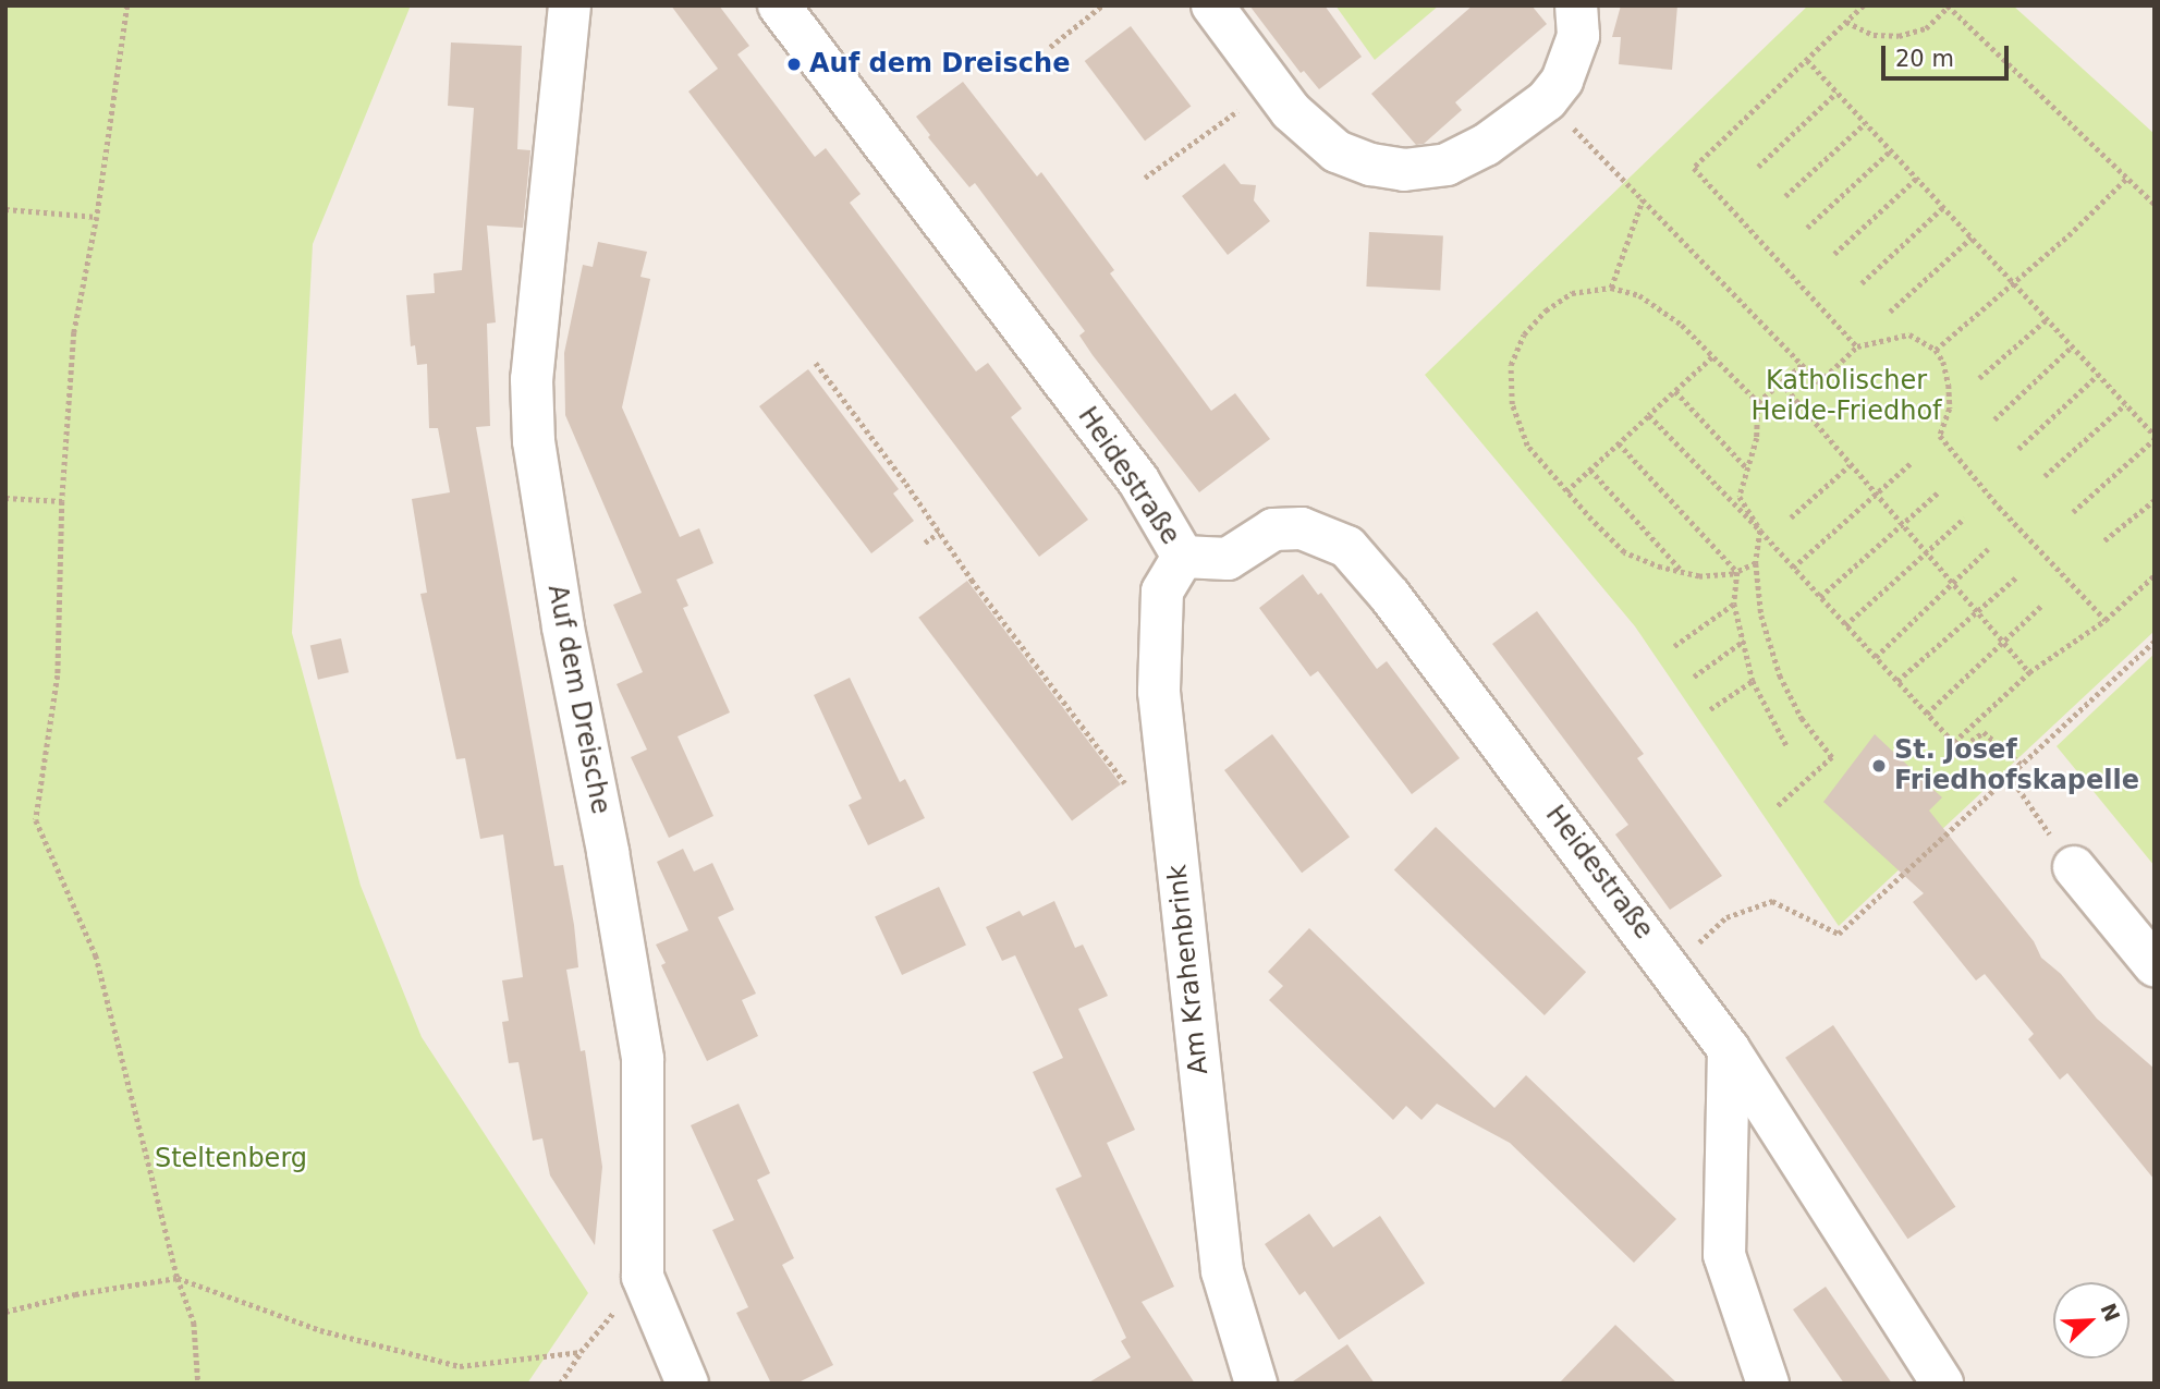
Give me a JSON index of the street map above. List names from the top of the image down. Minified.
{"streets":{"street":["Heidestraße","Auf dem Dreische","Am Krahenbrink"]},"crossings":[["Heidestraße","Am Krahenbrink"]],"parks":["Katholischer Heide-Friedhof","Steltenberg"],"places":["Auf dem Dreische","St. Josef Friedhofskapelle"],"scale_bar":"20 m","north":"top right"}
